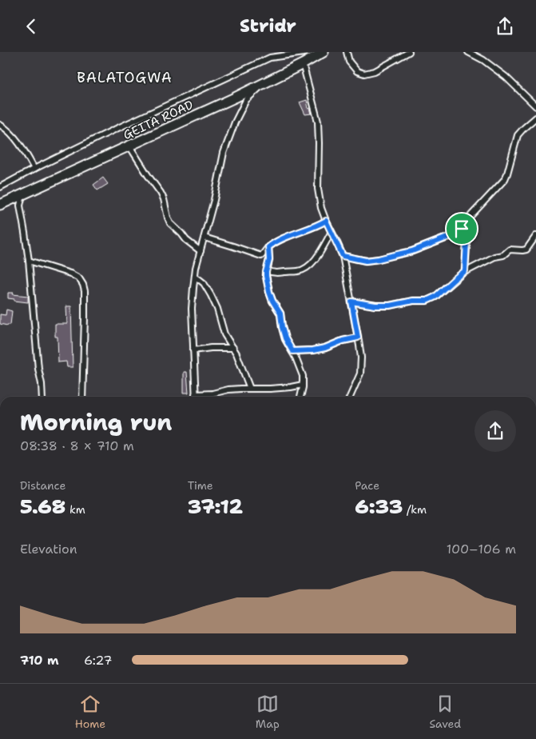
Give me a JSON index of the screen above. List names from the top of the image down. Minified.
{"streets":{"highway":["GEITA ROAD"]},"districts":["BALATOGWA"],"page":{"header":"Stridr","heading":["Morning run","08:38 · 8 × 710 m"],"stats":[["Distance","5.68 km"],["Time","37:12"],["Pace","6:33 /km"]],"chart":["Elevation","100–106 m"],"list":[{"name":"710 m","note":"6:27"}],"tabs":["Home","Map","Saved"]}}
